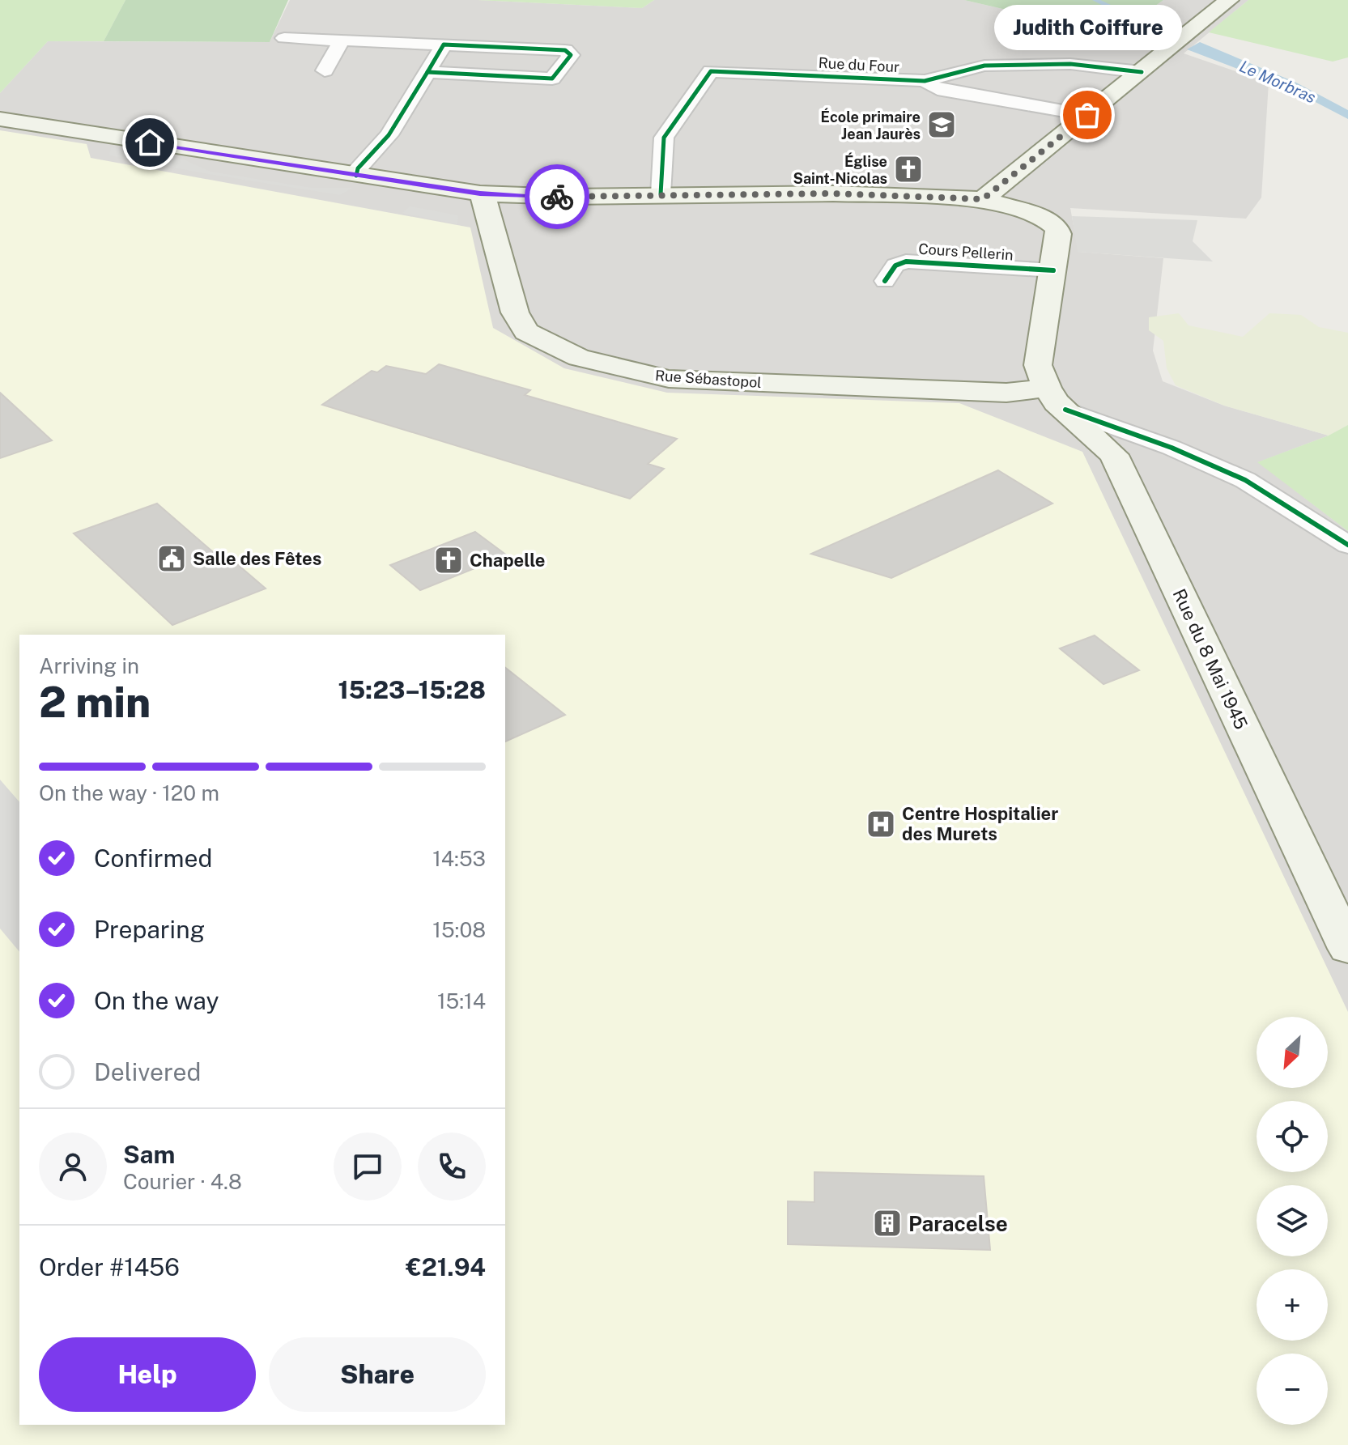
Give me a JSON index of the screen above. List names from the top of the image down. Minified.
{"streets":{"main road":["Rue Sébastopol","Rue du 8 Mai 1945"],"street":["Rue du Four","Cours Pellerin"]},"crossings":[["Rue Sébastopol","Rue du 8 Mai 1945"]],"water":["Le Morbras"],"places":{"other":["Judith Coiffure"],"school or university":["École primaire Jean Jaurès"],"church":["Église Saint-Nicolas","Chapelle"],"public building":["Salle des Fêtes"],"hospital":["Centre Hospitalier des Murets"],"building":["Paracelse"]},"north":"bottom left","page":{"bubble":"Judith Coiffure","heading":["2 min","Arriving in","15:23–15:28"],"panel":["Sam","Courier · 4.8","Order #1456","€21.94"],"bar":"On the way · 120 m","list":[["Confirmed","14:53"],["Preparing","15:08"],["On the way","15:14"],"Delivered"],"map_buttons":["+","−"],"buttons":["Help","Share"]}}
